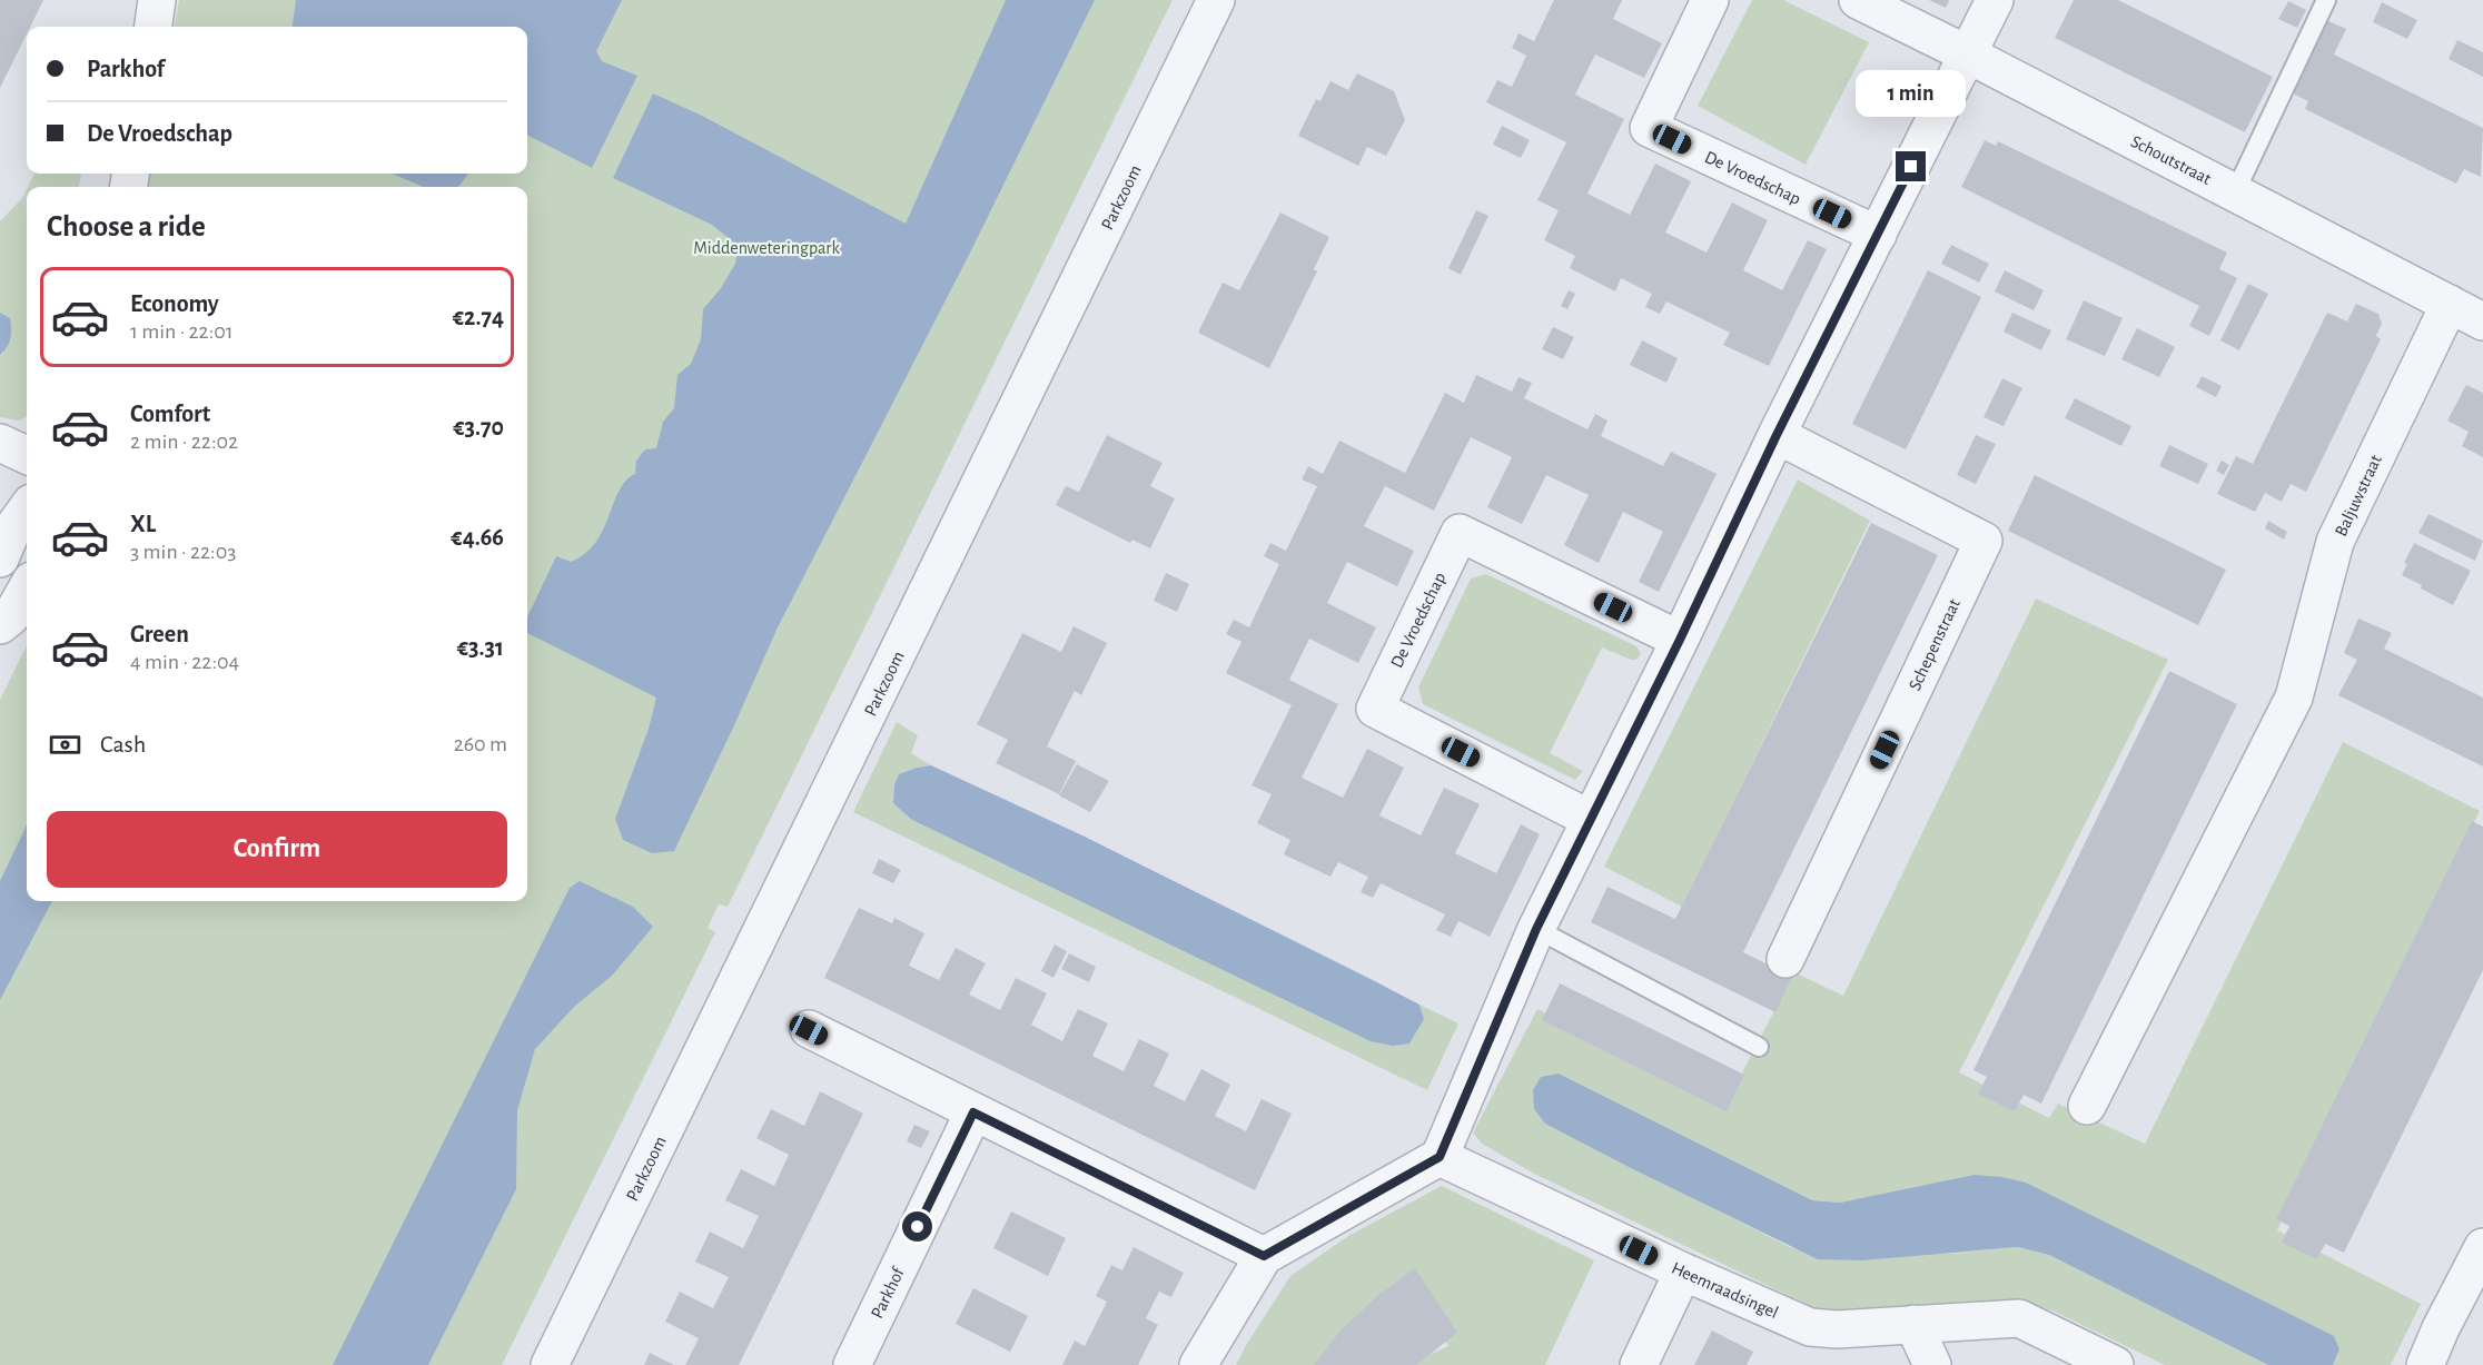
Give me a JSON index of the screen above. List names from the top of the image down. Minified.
{"streets":{"street":["Schoutstraat","De Vroedschap","Parkzoom","Baljuwstraat","Schepenstraat","Heemraadsingel","Parkhof"]},"crossings":[["Schoutstraat","Baljuwstraat"]],"parks":["Middenweteringpark"],"page":{"banner":["Parkhof","De Vroedschap"],"bubble":"1 min","heading":"Choose a ride","list":[{"name":"Economy","note":"1 min · 22:01","value":"€2.74"},{"name":"Comfort","note":"2 min · 22:02","value":"€3.70"},{"name":"XL","note":"3 min · 22:03","value":"€4.66"},{"name":"Green","note":"4 min · 22:04","value":"€3.31"}],"pay":["Cash","260 m"],"buttons":"Confirm"}}
